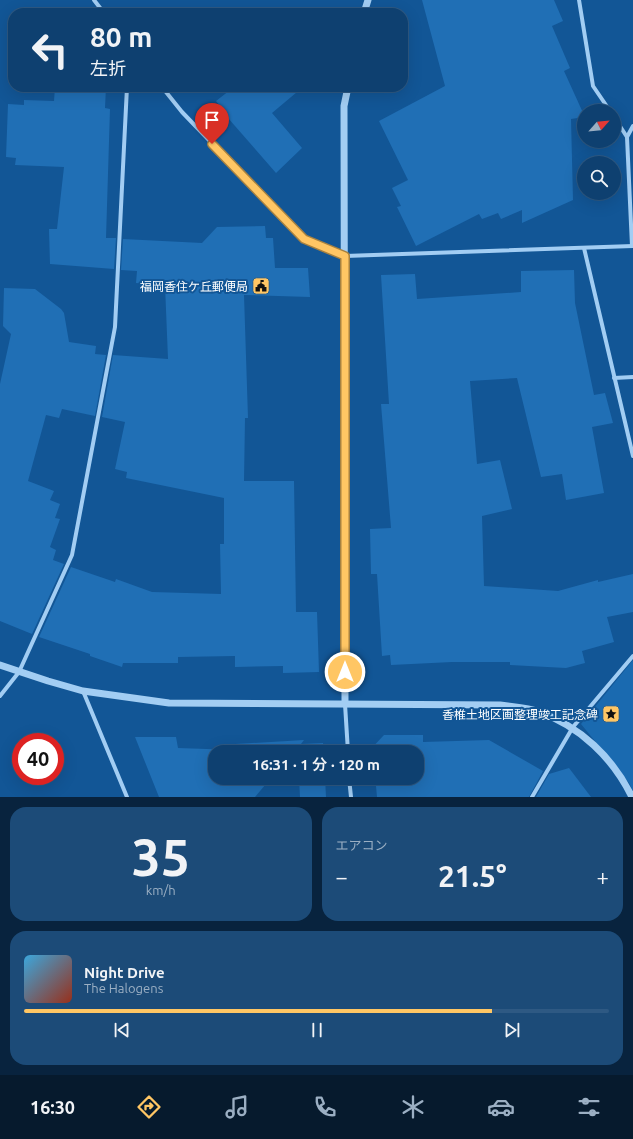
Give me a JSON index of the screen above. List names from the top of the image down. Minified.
{"places":{"public building":["福岡香住ケ丘郵便局"],"place":["香椎土地区画整理竣工記念碑"]},"north":"top right","page":{"turn":["80 m","左折"],"limit":"40","trip":"16:31 · 1 分 · 120 m","tile":[["35","km/h"],"エアコン"],"heat":["−","21.5°","+"],"song":["Night Drive","The Halogens"],"tabs":"16:30"}}
